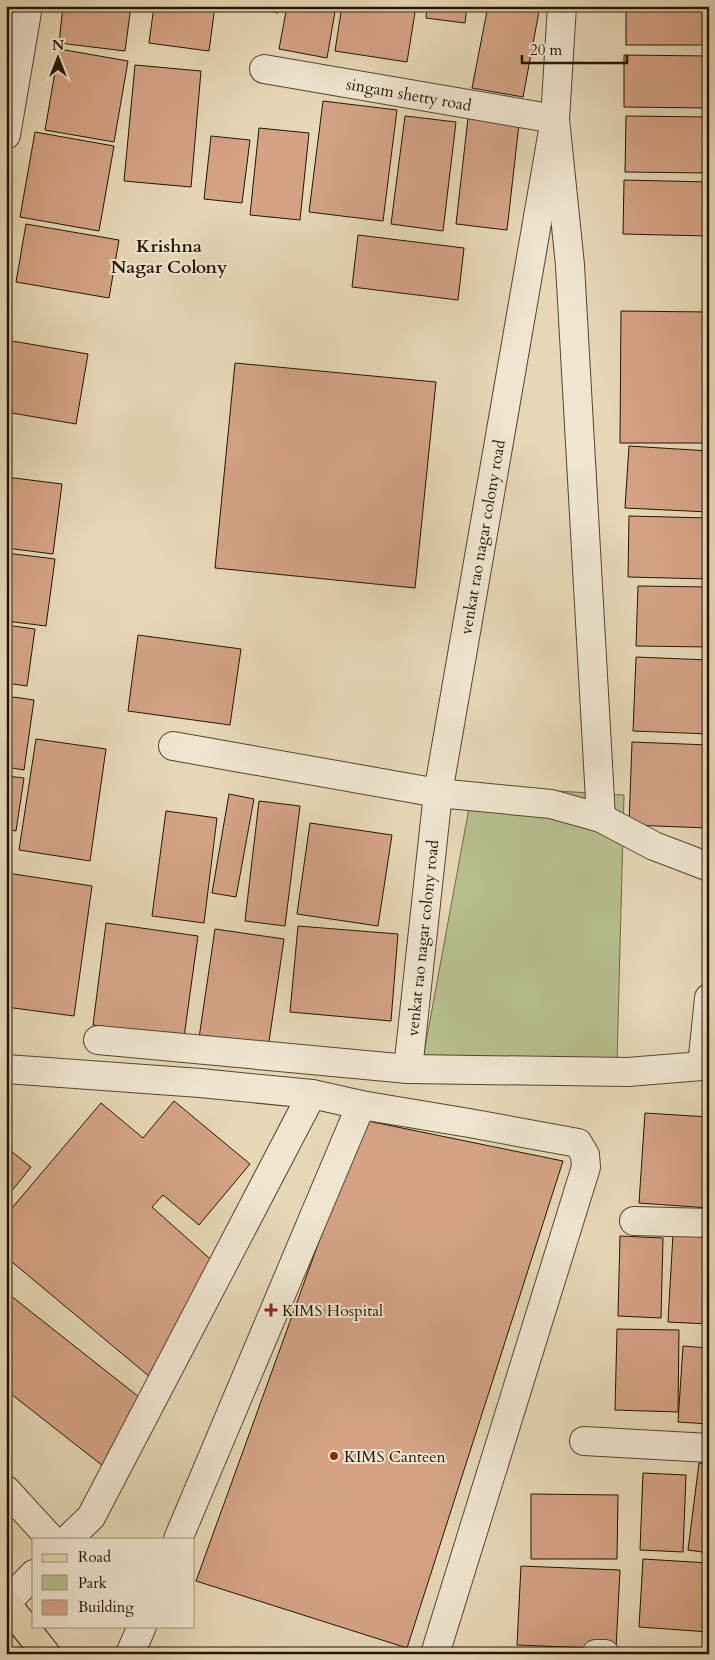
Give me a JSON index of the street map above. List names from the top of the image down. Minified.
{"streets":{"street":["singam shetty road","venkat rao nagar colony road"]},"crossings":[["singam shetty road","venkat rao nagar colony road"]],"districts":["Krishna Nagar Colony"],"places":{"health":["KIMS Hospital"],"other":["KIMS Canteen"]},"legend":["Road","Park","Building"],"scale_bar":"20 m","north":"top"}
